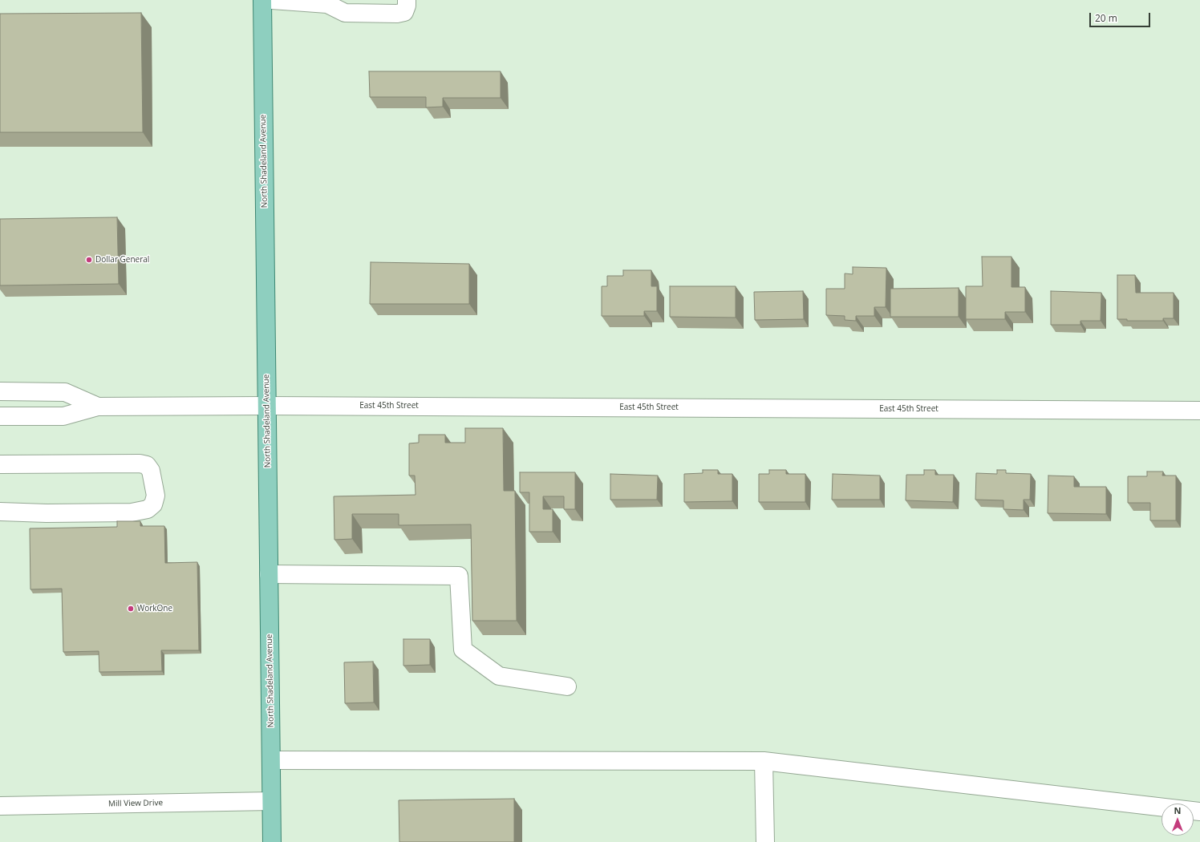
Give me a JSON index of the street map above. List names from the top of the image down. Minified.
{"streets":{"main road":["North Shadeland Avenue"],"street":["East 45th Street","Mill View Drive"]},"crossings":[["North Shadeland Avenue","East 45th Street"],["North Shadeland Avenue","Mill View Drive"]],"places":["Dollar General","WorkOne"],"scale_bar":"20 m","north":"top"}
